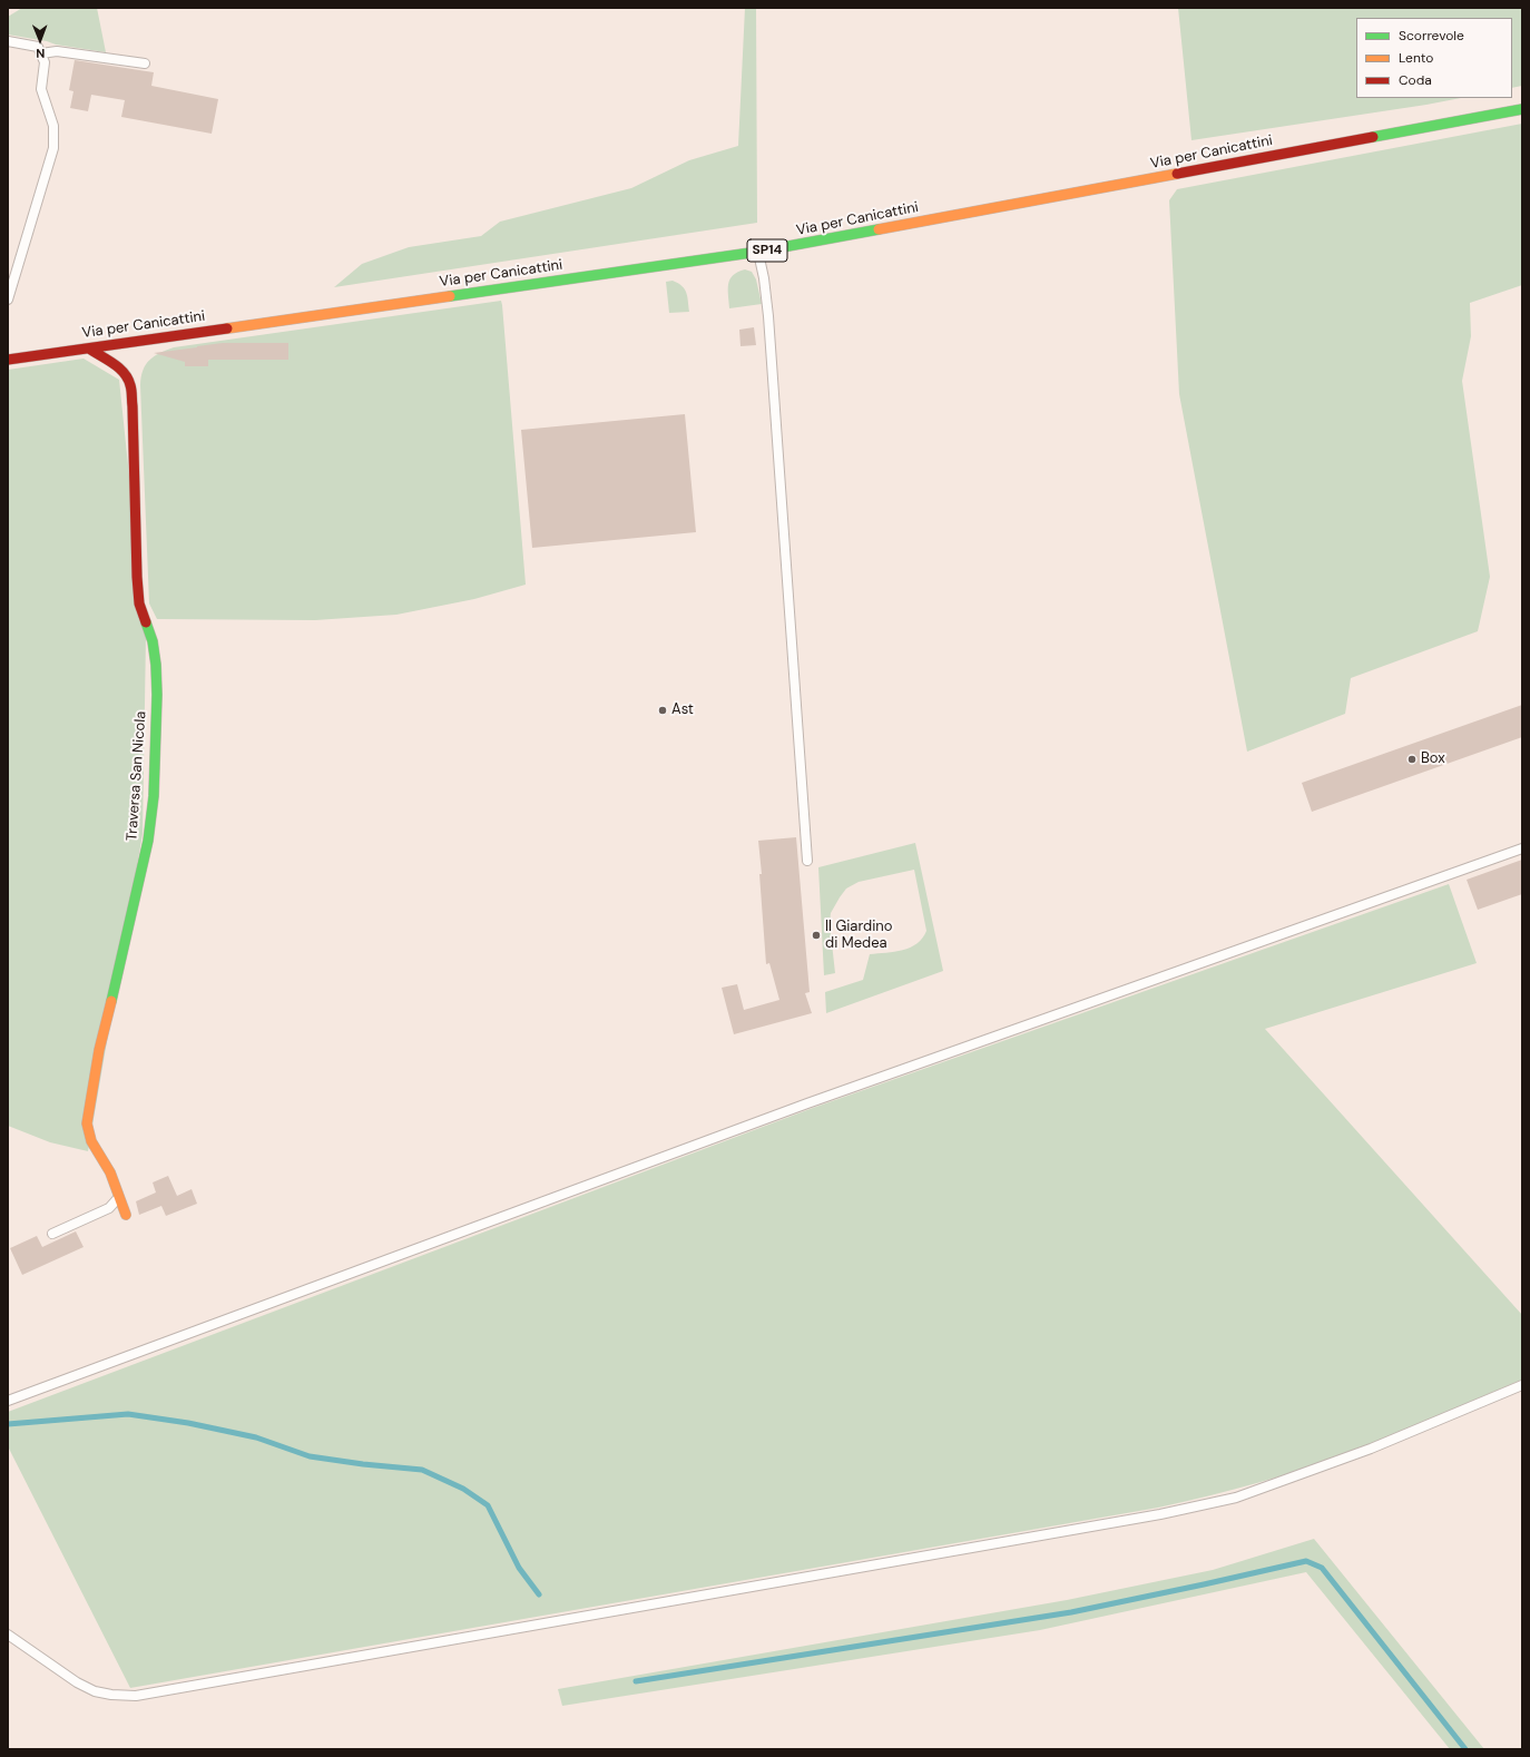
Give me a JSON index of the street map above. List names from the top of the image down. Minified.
{"streets":{"main road":["Via per Canicattini","SP14","Traversa San Nicola"]},"crossings":[["Via per Canicattini","Traversa San Nicola"]],"places":["Ast","Box","Il Giardino di Medea"],"legend":["Scorrevole","Lento","Coda"],"north":"bottom"}
